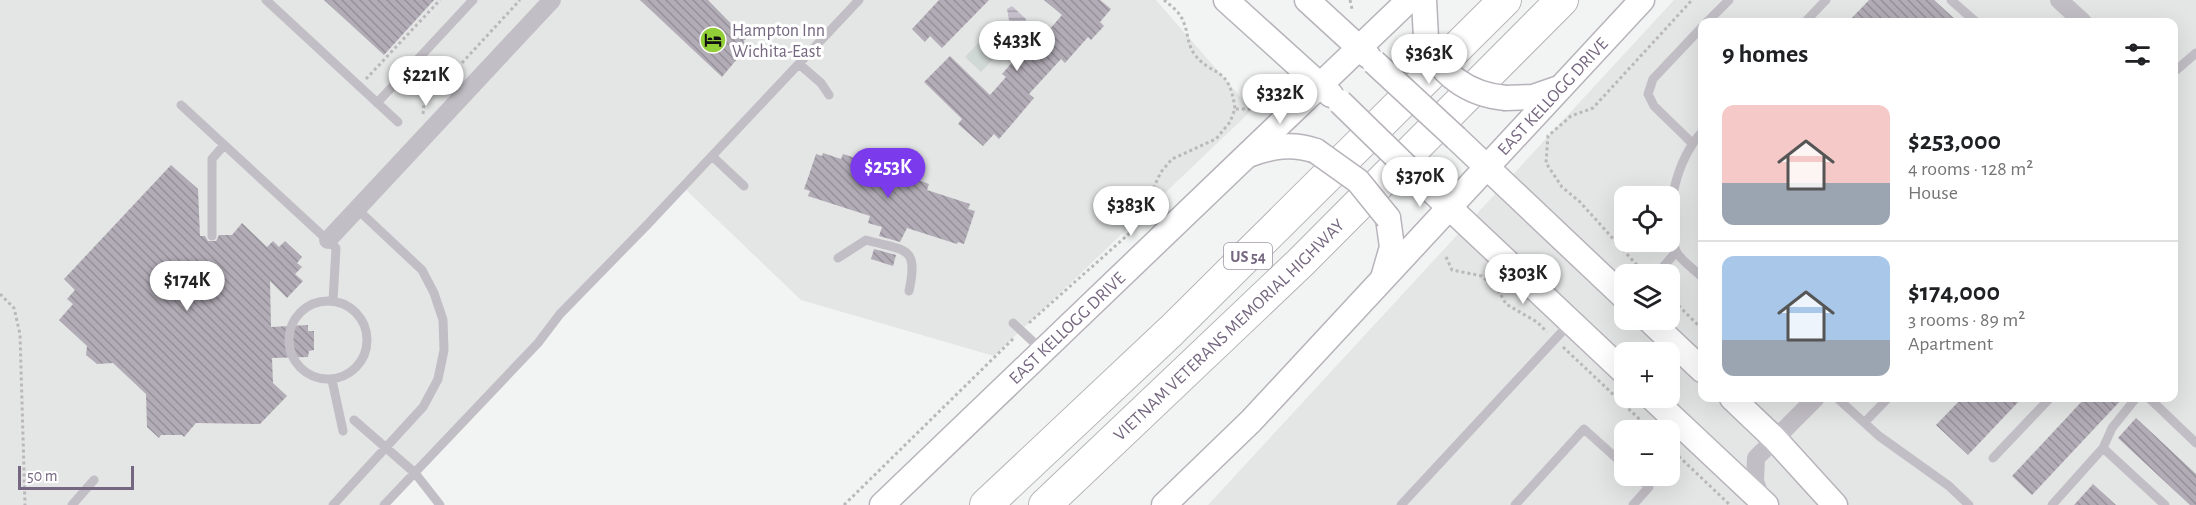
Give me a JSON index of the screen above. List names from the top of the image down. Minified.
{"streets":{"highway":["US 54","VIETNAM VETERANS MEMORIAL HIGHWAY"],"main road":["EAST KELLOGG DRIVE"]},"places":{"hotel":["Hampton Inn Wichita-East"]},"scale_bar":"50 m","page":{"heading":"9 homes","price":["$433K","$363K","$221K","$332K","$253K","$370K","$383K","$303K","$174K"],"list":[{"name":"$253,000","note":"4 rooms · 128 m² · House"},{"name":"$174,000","note":"3 rooms · 89 m² · Apartment"}],"map_buttons":["+","−"],"scale":"50 m"}}
